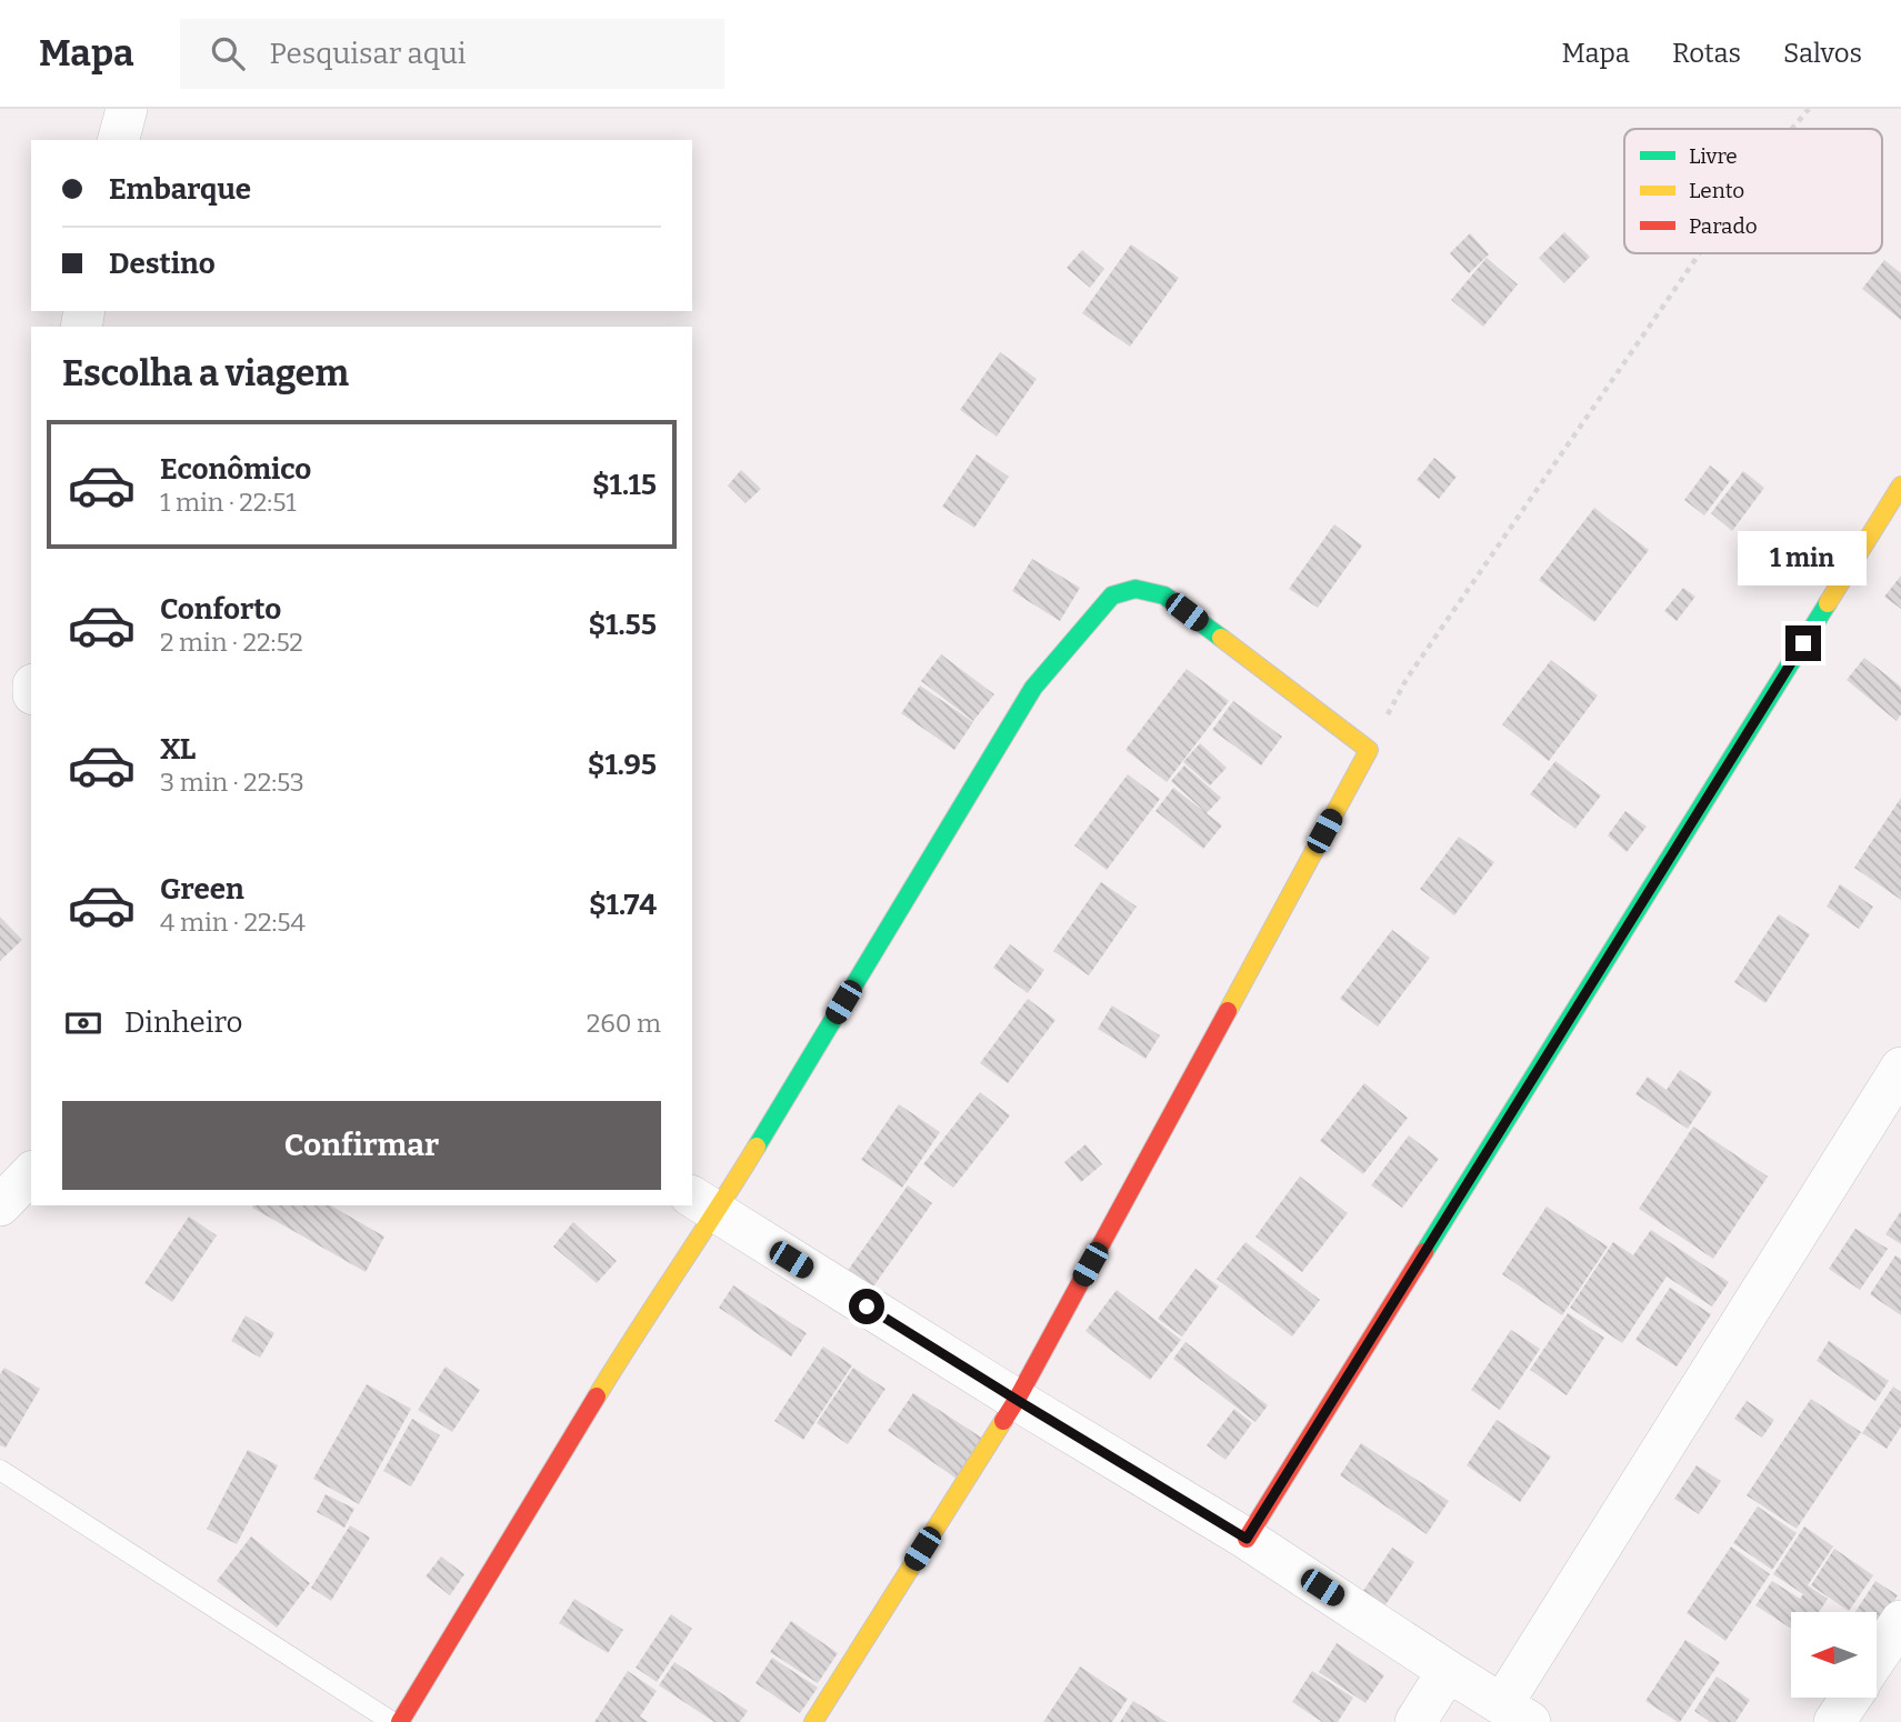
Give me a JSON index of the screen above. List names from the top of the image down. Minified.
{"legend":["Livre","Lento","Parado"],"north":"left","page":{"header":"Mapa","search":"Pesquisar aqui","nav":["Mapa","Rotas","Salvos"],"banner":["Embarque","Destino"],"heading":"Escolha a viagem","list":[{"name":"Econômico","note":"1 min · 22:51","value":"$1.15"},{"name":"Conforto","note":"2 min · 22:52","value":"$1.55"},{"name":"XL","note":"3 min · 22:53","value":"$1.95"},{"name":"Green","note":"4 min · 22:54","value":"$1.74"}],"bubble":"1 min","pay":["Dinheiro","260 m"],"buttons":"Confirmar"}}
